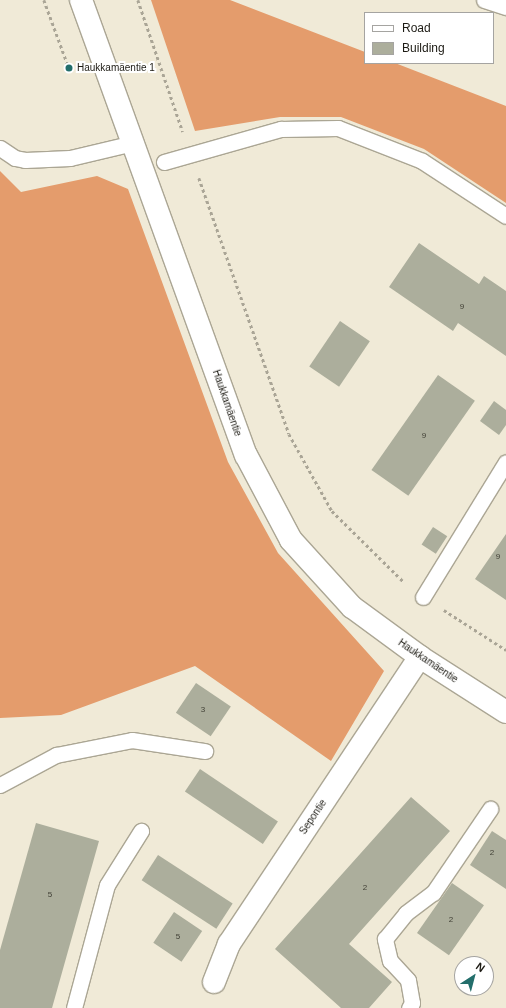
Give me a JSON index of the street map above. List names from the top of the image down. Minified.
{"streets":{"street":["Haukkamäentie","Sepontie"]},"crossings":[["Haukkamäentie","Sepontie"]],"places":["Haukkamäentie 1"],"house_numbers":["9","9","9","3","2","2","5","2","5"],"legend":["Road","Building"],"north":"top right"}
